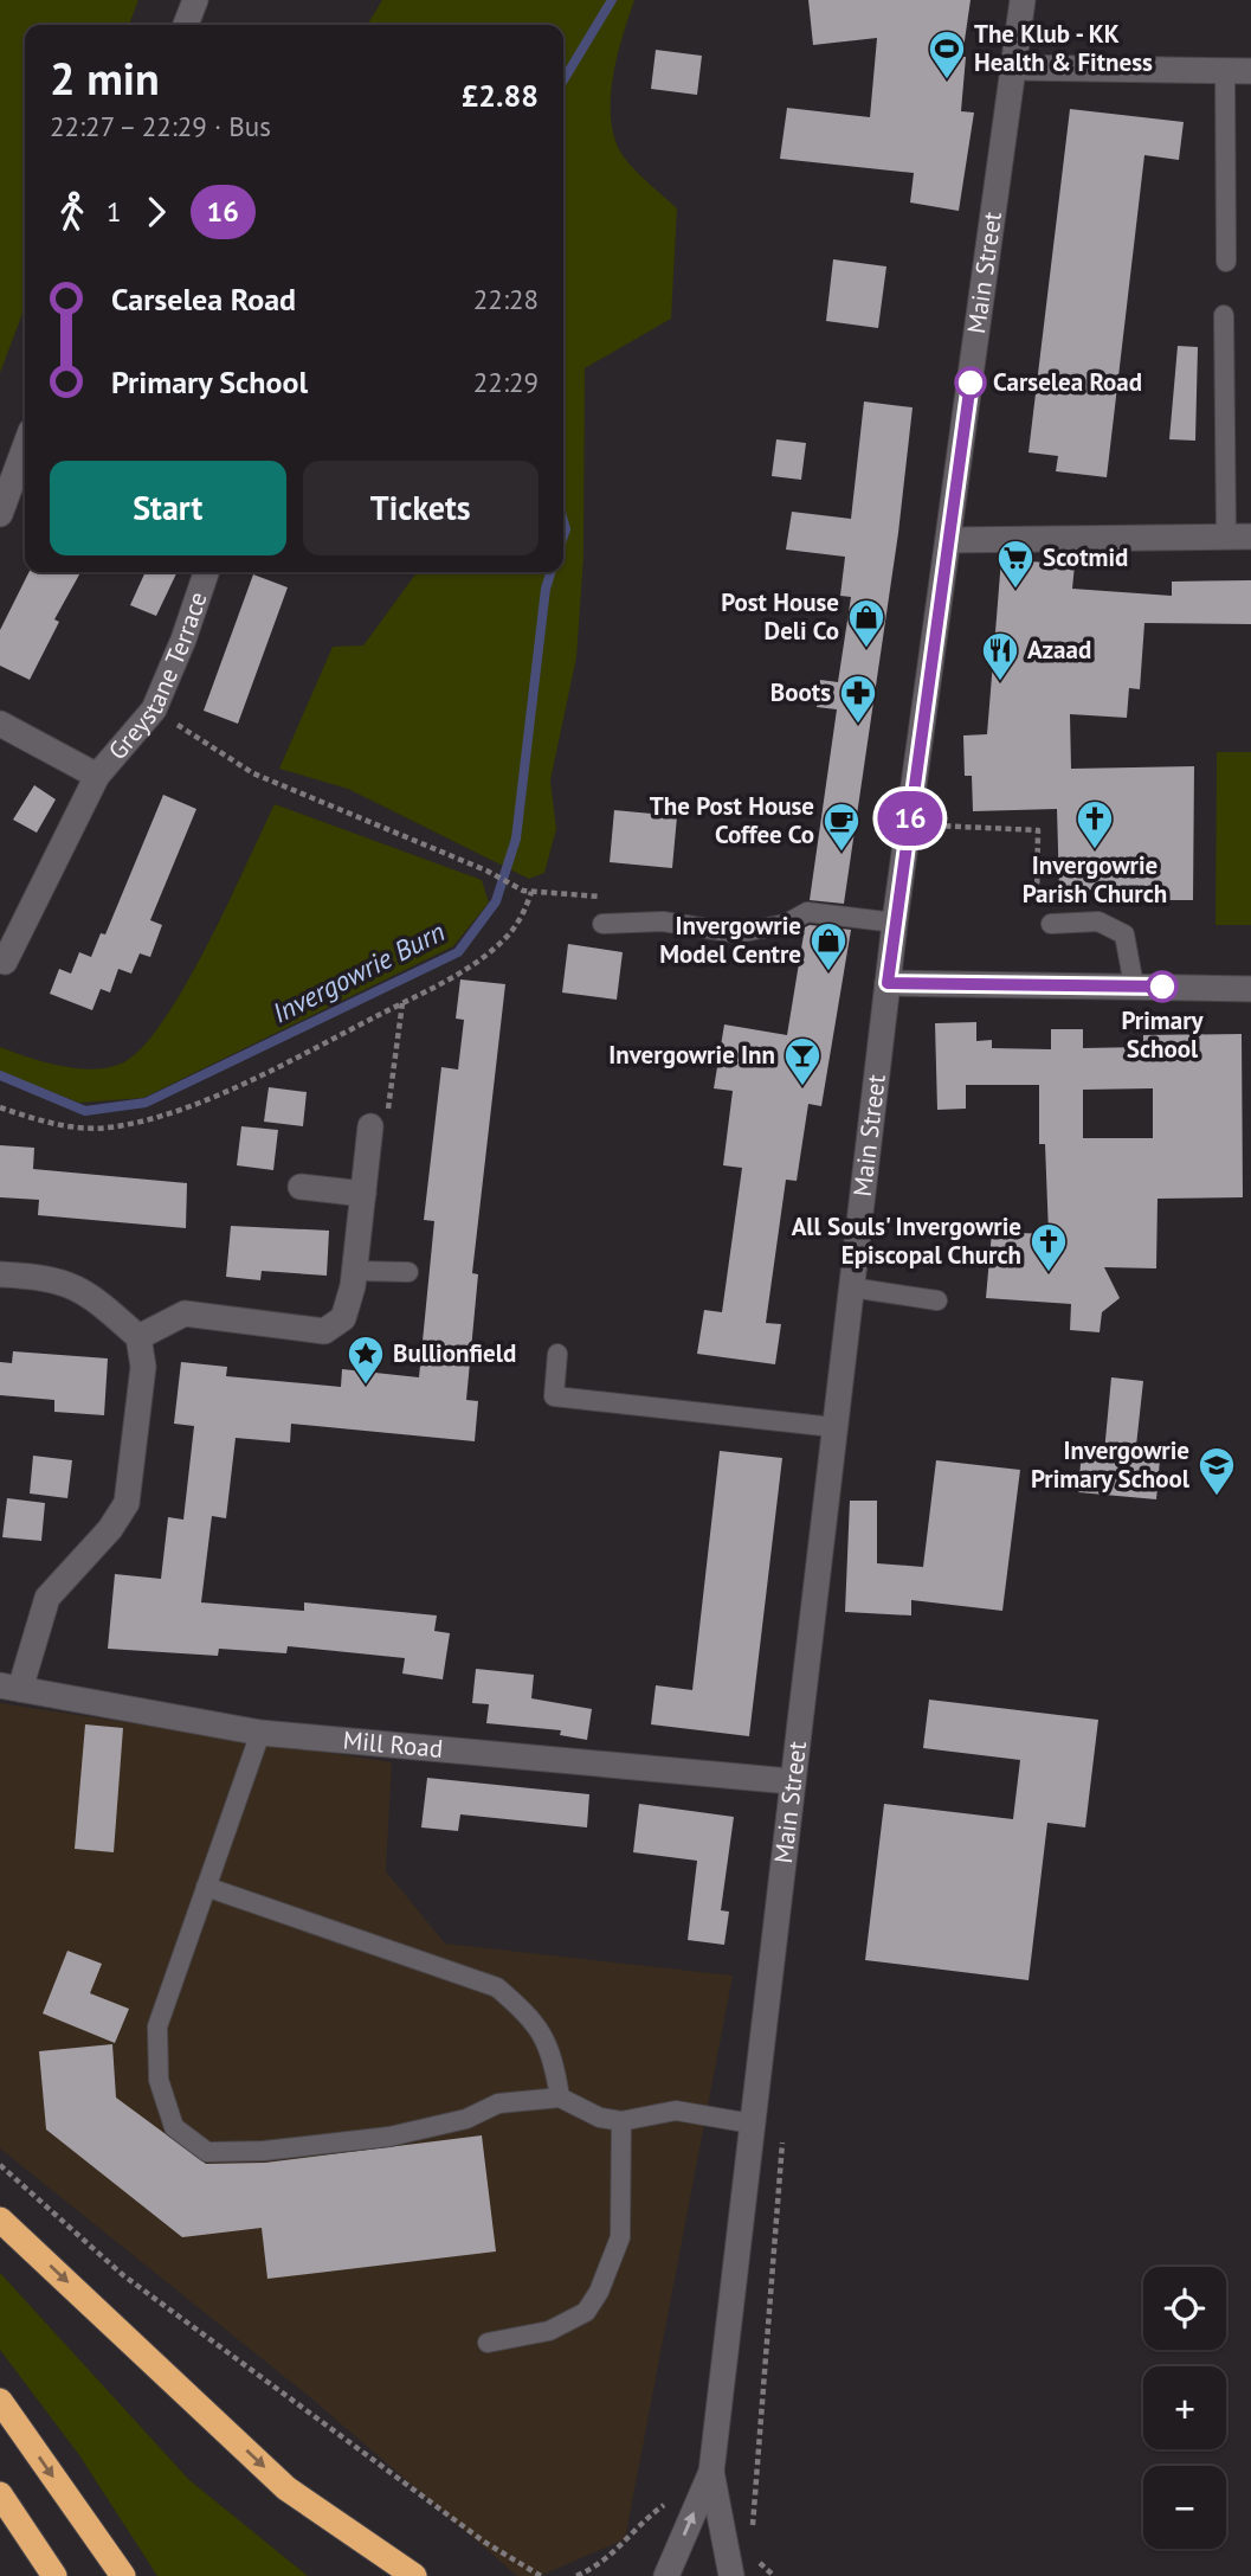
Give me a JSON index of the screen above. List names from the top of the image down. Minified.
{"streets":{"street":["Main Street","Greystane Terrace","Mill Road"]},"crossings":[["Main Street","Mill Road"]],"water":["Invergowrie Burn"],"places":{"sports":["The Klub - KK Health & Fitness"],"other":["Carselea Road","Primary School"],"supermarket":["Scotmid"],"shop":["Post House Deli Co","Invergowrie Model Centre"],"restaurant":["Azaad"],"pharmacy":["Boots"],"church":["Invergowrie Parish Church","All Souls' Invergowrie Episcopal Church"],"cafe":["The Post House Coffee Co"],"bar":["Invergowrie Inn"],"place":["Bullionfield"],"school or university":["Invergowrie Primary School"]},"lines":["bus line 16"],"page":{"on_map":"16","heading":["2 min","22:27 – 22:29 · Bus","£2.88"],"legs":["1","16"],"list":[{"name":"Carselea Road","value":"22:28"},{"name":"Primary School","value":"22:29"}],"buttons":["Start","Tickets"],"map_buttons":["+","−"]}}
